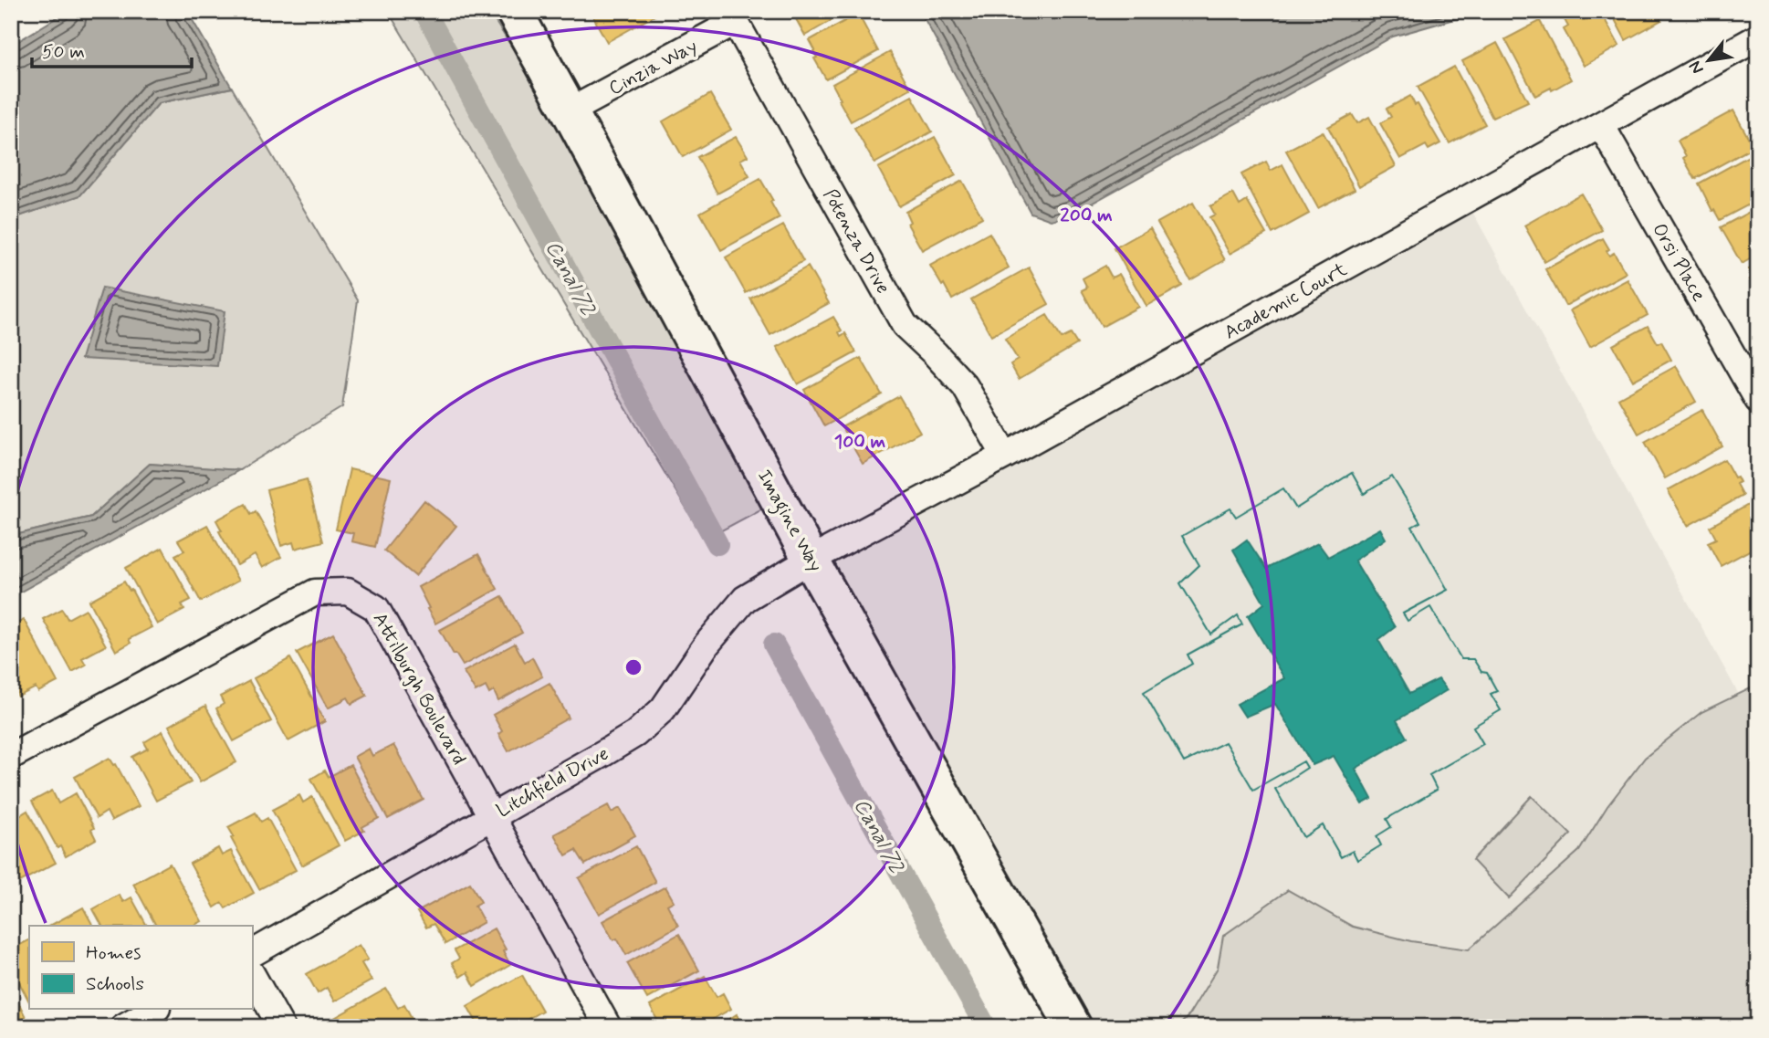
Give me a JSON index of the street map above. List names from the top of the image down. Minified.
{"streets":{"street":["Cinzia Way","Potenza Drive","Orsi Place","Academic Court","Imagine Way","Attilburgh Boulevard","Litchfield Drive"]},"crossings":[["Cinzia Way","Potenza Drive"],["Cinzia Way","Imagine Way"],["Potenza Drive","Academic Court"],["Orsi Place","Academic Court"],["Academic Court","Imagine Way"],["Academic Court","Litchfield Drive"],["Imagine Way","Litchfield Drive"],["Attilburgh Boulevard","Litchfield Drive"]],"water":["Canal 72"],"legend":["Homes","Schools"],"scale_bar":"50 m","north":"bottom left","rings":["200 m","100 m"]}
